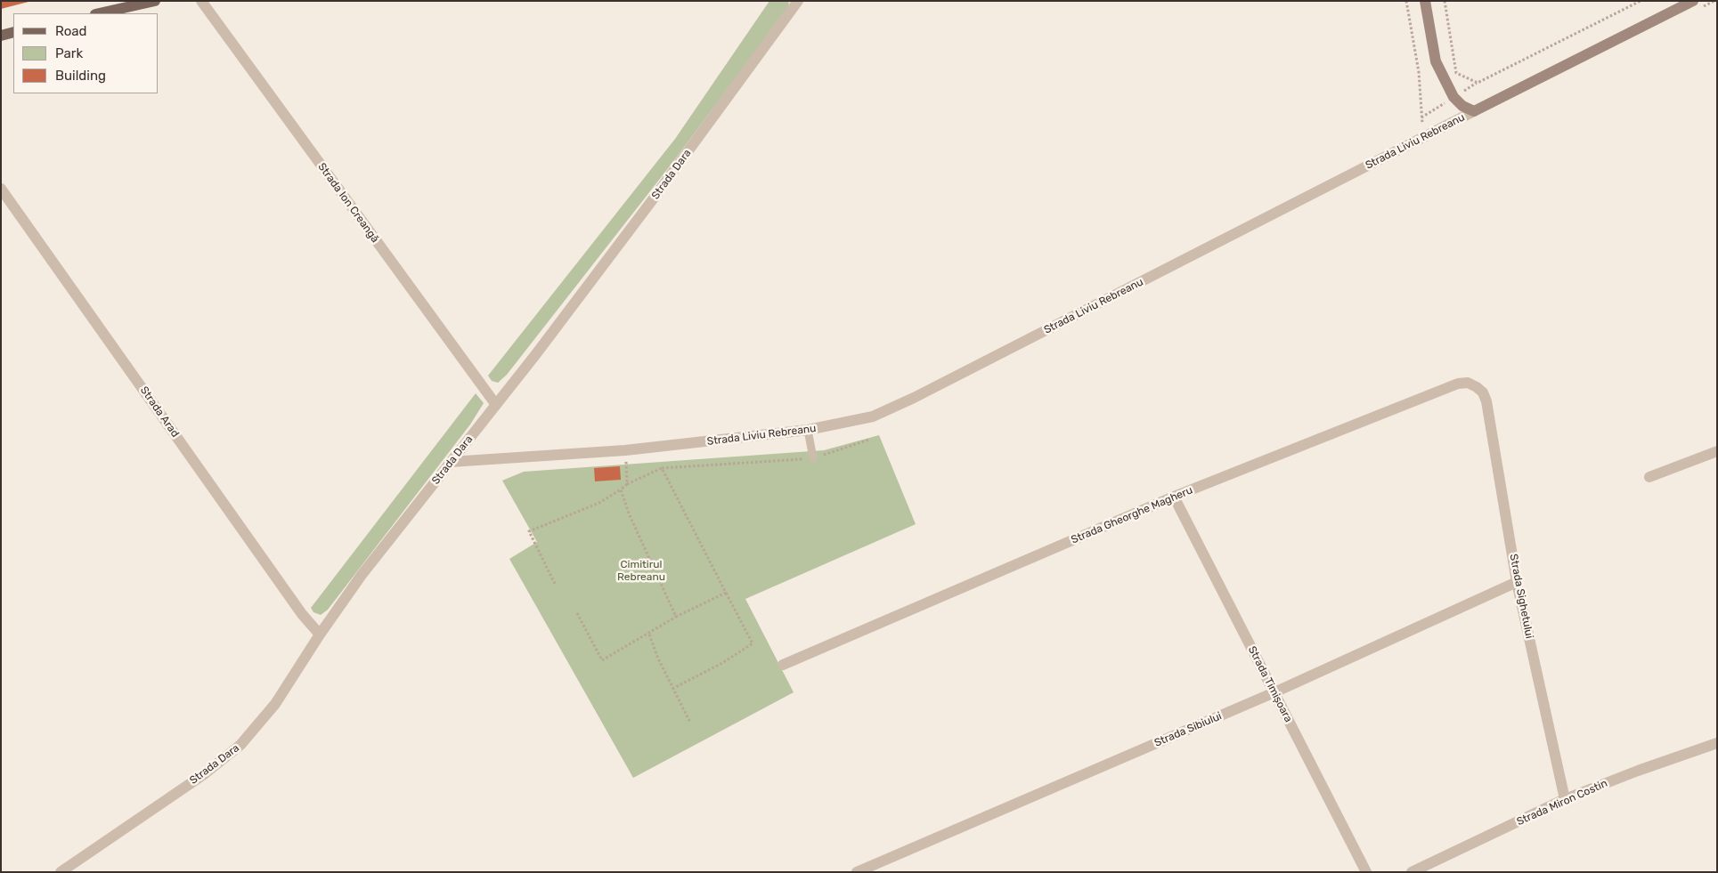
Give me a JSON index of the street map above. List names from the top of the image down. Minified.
{"streets":{"main road":["Strada Liviu Rebreanu"],"street":["Strada Dara","Strada Ion Creangă","Strada Arad","Strada Gheorghe Magheru","Strada Sighetului","Strada Timișoara","Strada Sibiului","Strada Miron Costin"]},"crossings":[["Strada Liviu Rebreanu","Strada Dara"],["Strada Dara","Strada Ion Creangă"],["Strada Dara","Strada Arad"],["Strada Gheorghe Magheru","Strada Sighetului"],["Strada Gheorghe Magheru","Strada Timișoara"],["Strada Sighetului","Strada Sibiului"],["Strada Sighetului","Strada Miron Costin"],["Strada Timișoara","Strada Sibiului"]],"parks":["Cimitirul Rebreanu"],"legend":["Road","Park","Building"]}
